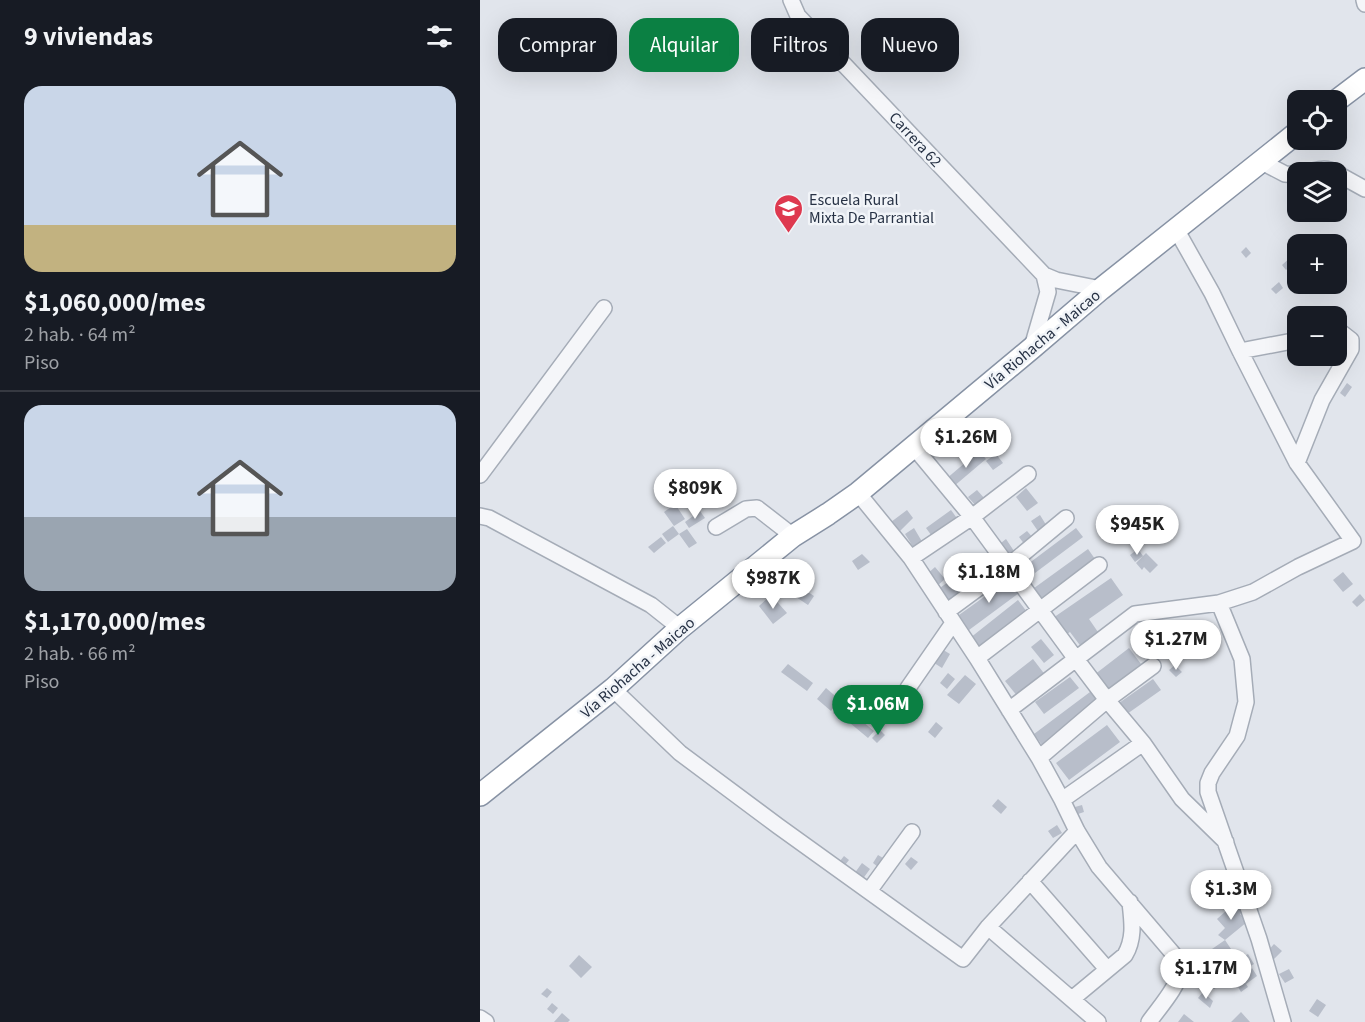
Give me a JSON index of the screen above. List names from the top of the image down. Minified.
{"streets":{"highway":["Vía Riohacha - Maicao"],"street":["Carrera 62"]},"places":{"school or university":["Escuela Rural Mixta De Parrantial"]},"page":{"heading":"9 viviendas","chip":["Comprar","Alquilar","Filtros","Nuevo"],"list":[{"name":"$1,060,000/mes","note":"2 hab. · 64 m² · Piso"},{"name":"$1,170,000/mes","note":"2 hab. · 66 m² · Piso"}],"map_buttons":["+","−"],"price":["$1.26M","$809K","$945K","$1.18M","$987K","$1.27M","$1.06M","$1.3M","$1.17M"]}}
